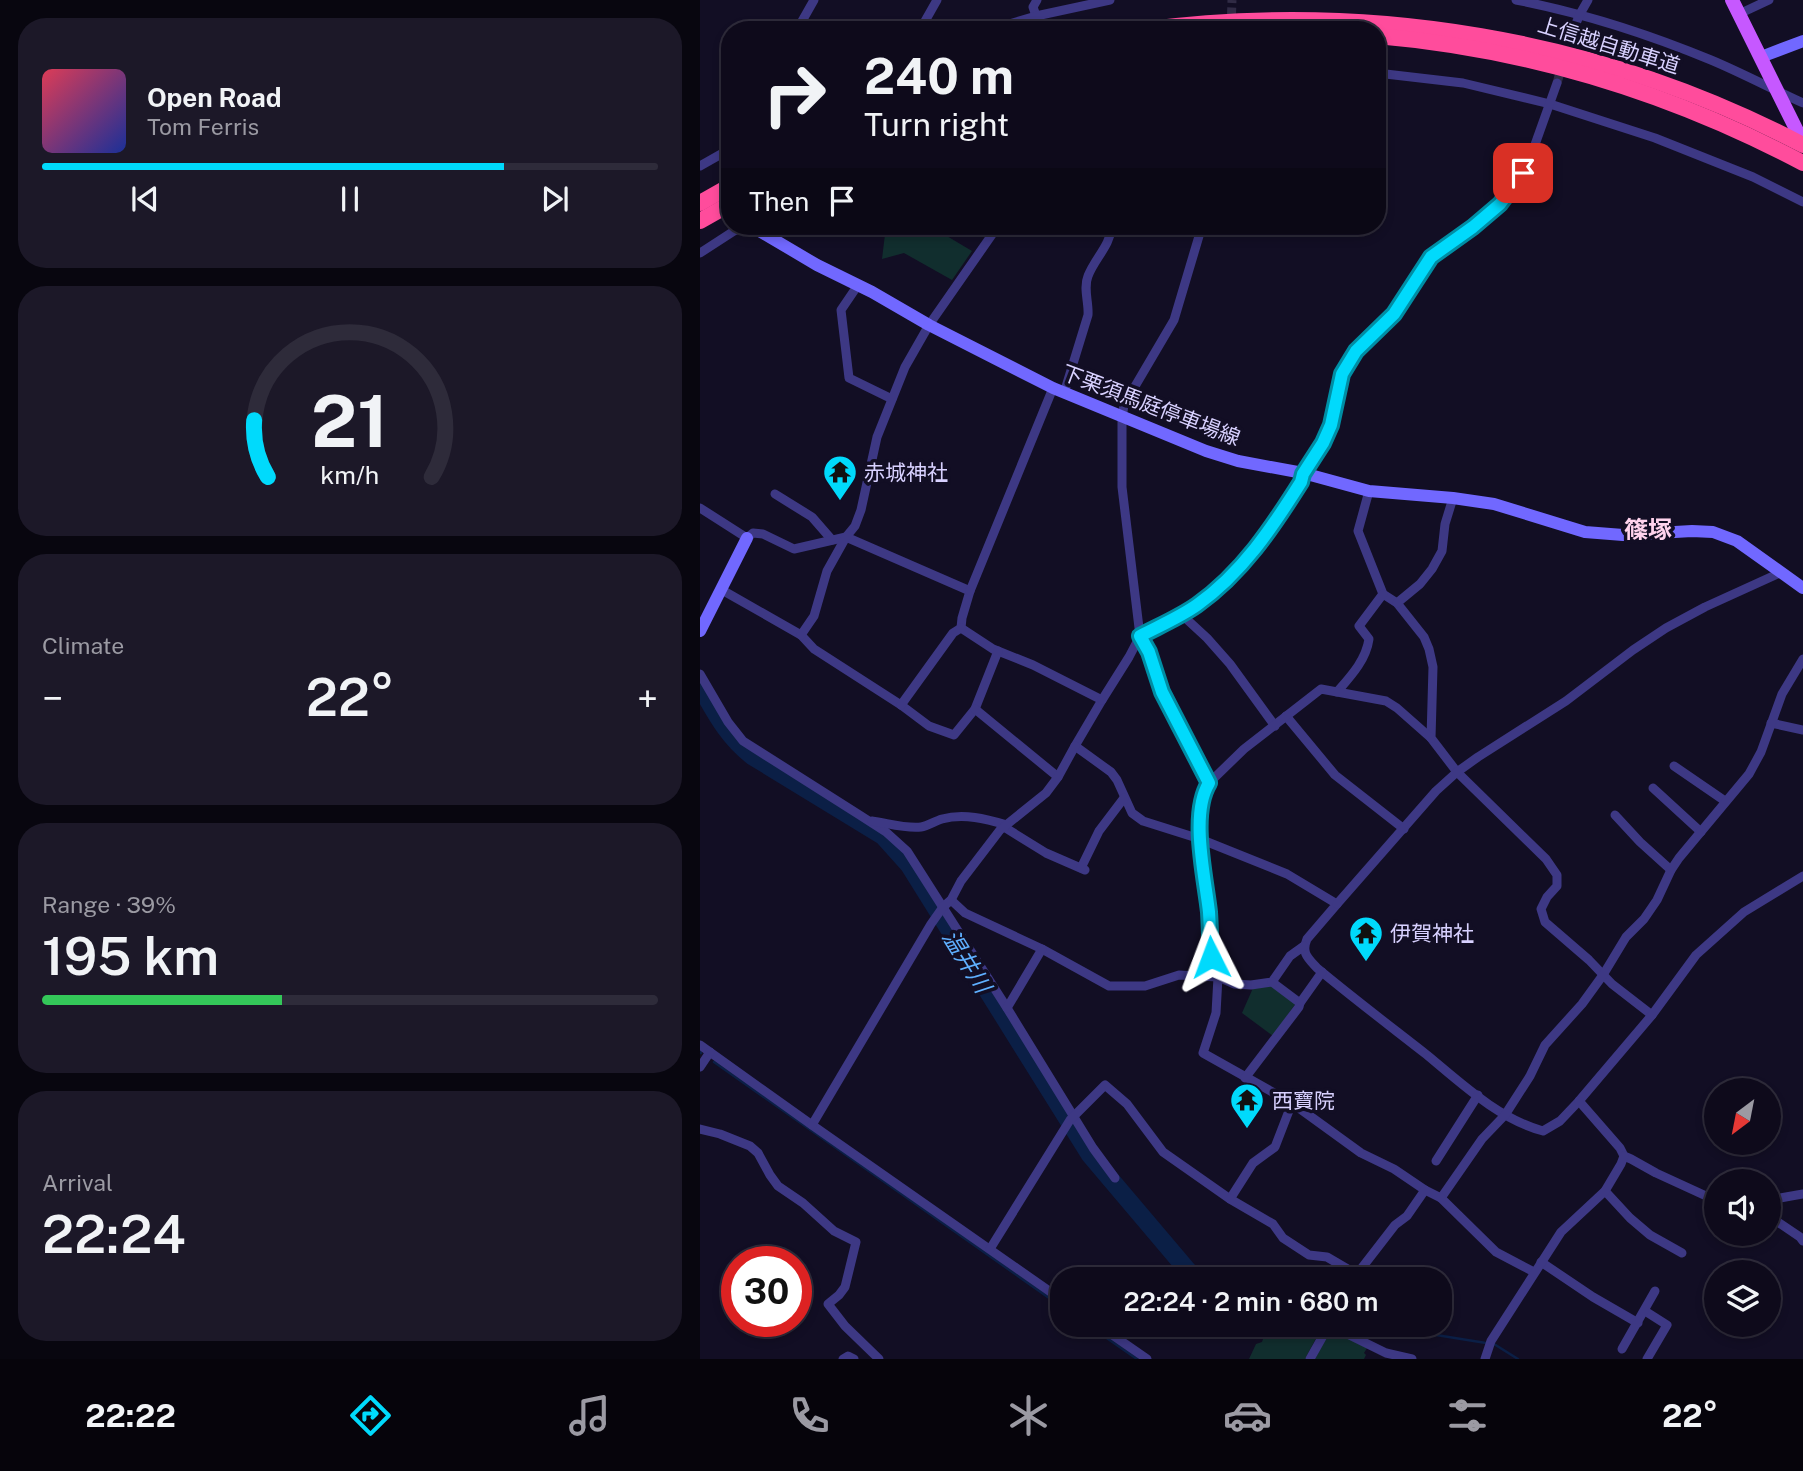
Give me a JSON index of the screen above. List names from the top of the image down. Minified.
{"streets":{"highway":["上信越自動車道"],"main road":["下栗須馬庭停車場線"]},"districts":["篠塚"],"water":["温井川"],"places":{"temple":["赤城神社","伊賀神社","西寶院"]},"north":"bottom left","page":{"turn":["240 m","Turn right"],"song":["Open Road","Tom Ferris"],"then":"Then","tile":["Climate",["Range · 39%","195 km"],["Arrival","22:24"]],"heat":["−","22°","+"],"limit":"30","trip":"22:24 · 2 min · 680 m","tabs":["22:22","22°"],"gauge":["21","km/h"]}}
